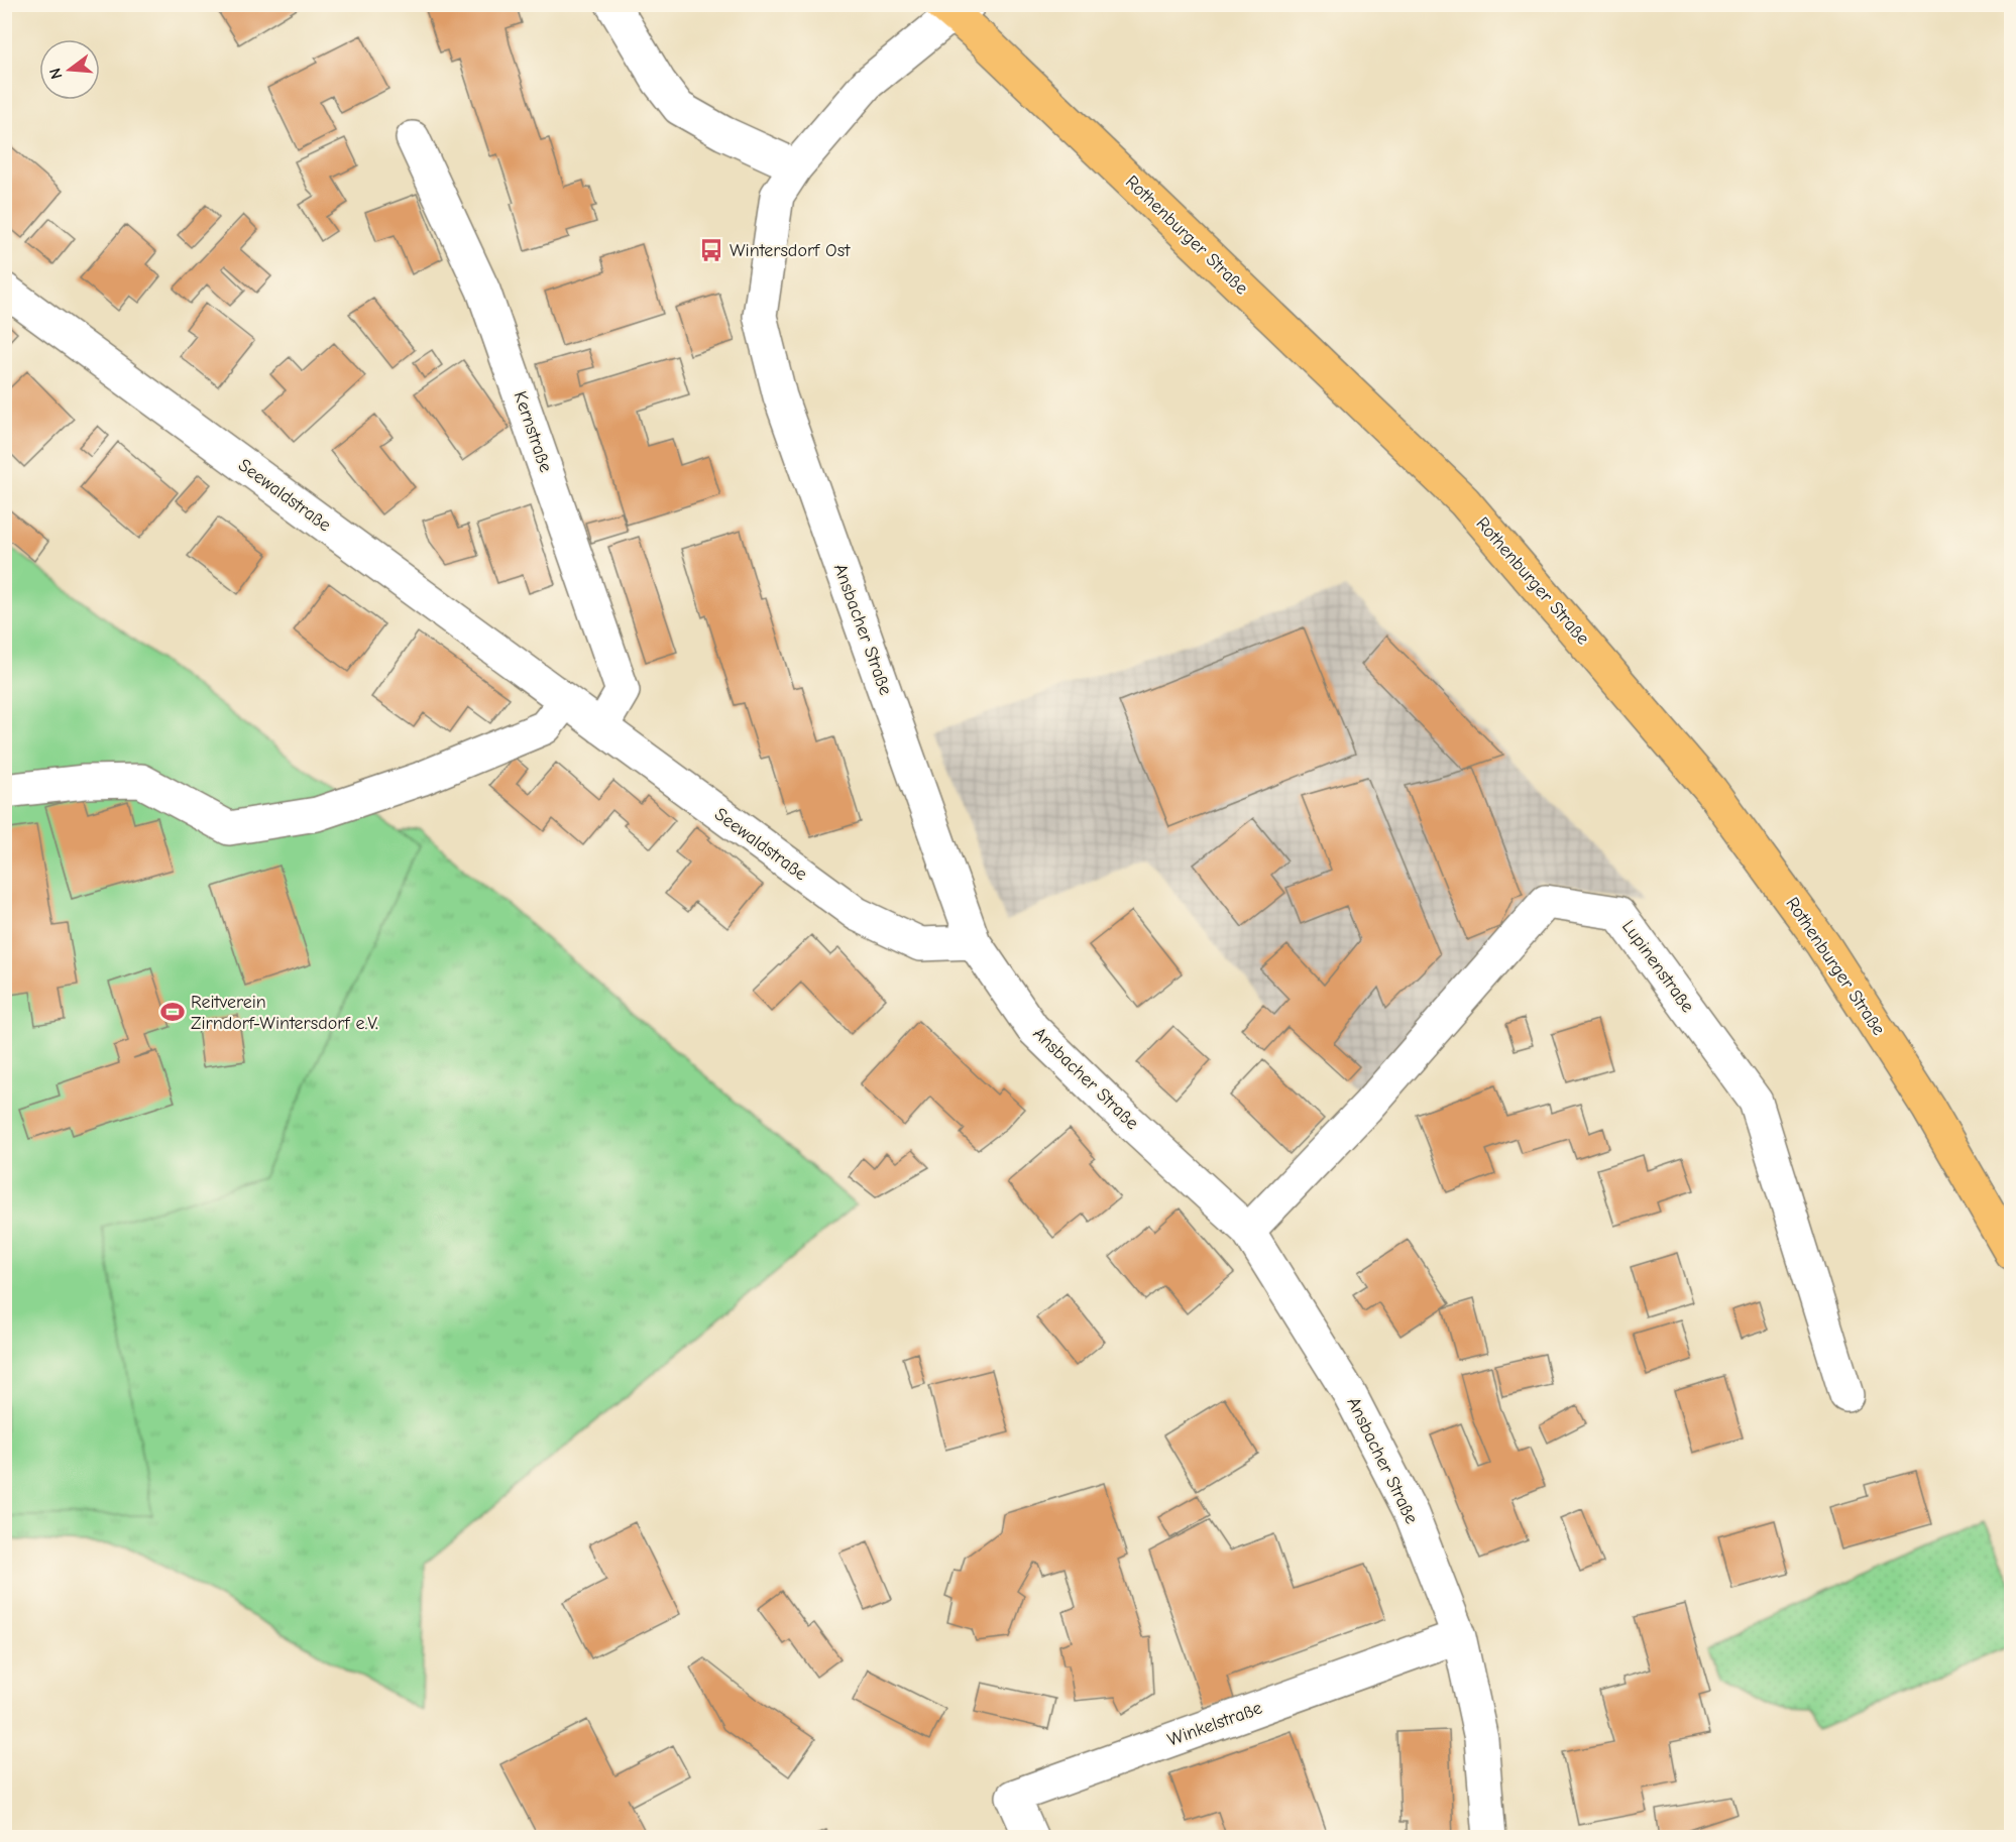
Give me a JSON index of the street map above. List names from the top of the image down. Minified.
{"streets":{"main road":["Rothenburger Straße"],"street":["Kernstraße","Seewaldstraße","Ansbacher Straße","Lupinenstraße","Winkelstraße"]},"crossings":[["Rothenburger Straße","Ansbacher Straße"],["Kernstraße","Seewaldstraße"],["Seewaldstraße","Ansbacher Straße"],["Ansbacher Straße","Lupinenstraße"],["Ansbacher Straße","Winkelstraße"]],"places":{"bus stop":["Wintersdorf Ost"],"sports":["Reitverein Zirndorf-Wintersdorf e.V."]},"north":"left"}
